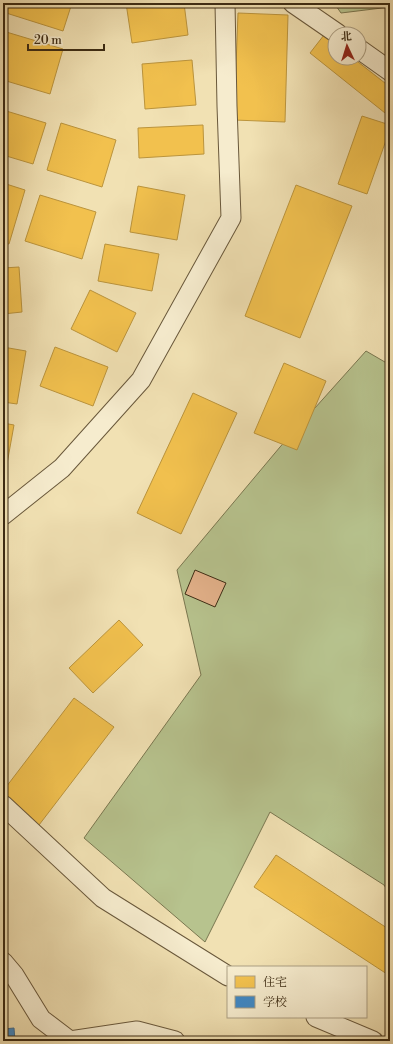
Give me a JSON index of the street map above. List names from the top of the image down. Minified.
{"legend":["住宅","学校"],"scale_bar":"20 m","north":"top"}
